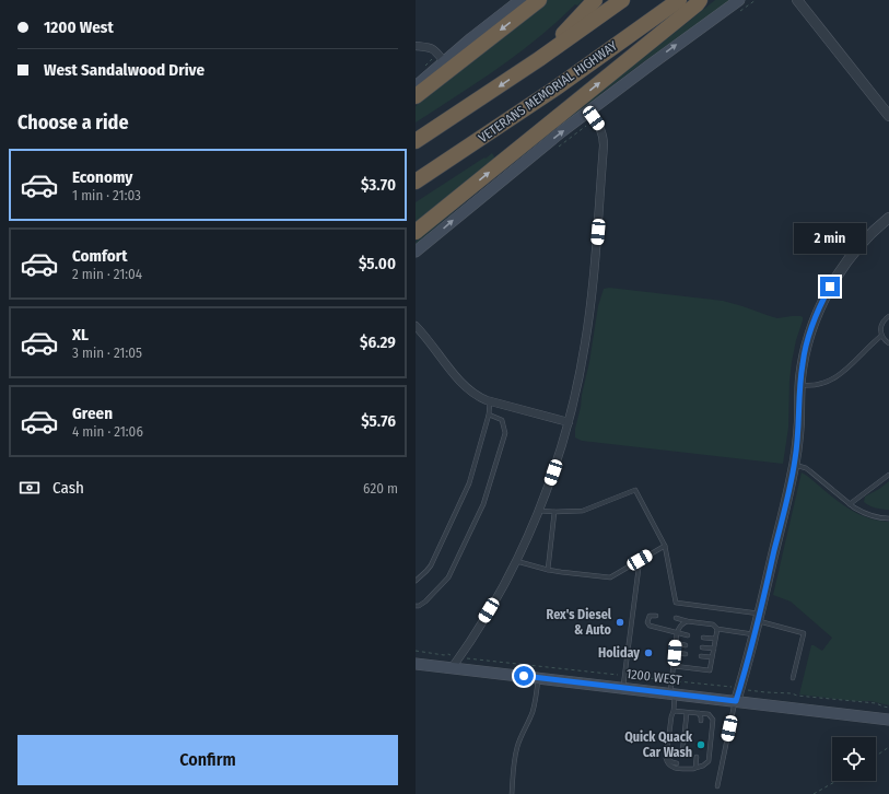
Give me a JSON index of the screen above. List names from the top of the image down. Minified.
{"streets":{"highway":["VETERANS MEMORIAL HIGHWAY"],"main road":["1200 WEST"]},"places":["Rex's Diesel & Auto","Holiday","Quick Quack Car Wash"],"page":{"banner":["1200 West","West Sandalwood Drive"],"heading":"Choose a ride","list":[{"name":"Economy","note":"1 min · 21:03","value":"$3.70"},{"name":"Comfort","note":"2 min · 21:04","value":"$5.00"},{"name":"XL","note":"3 min · 21:05","value":"$6.29"},{"name":"Green","note":"4 min · 21:06","value":"$5.76"}],"bubble":"2 min","pay":["Cash","620 m"],"buttons":"Confirm"}}
